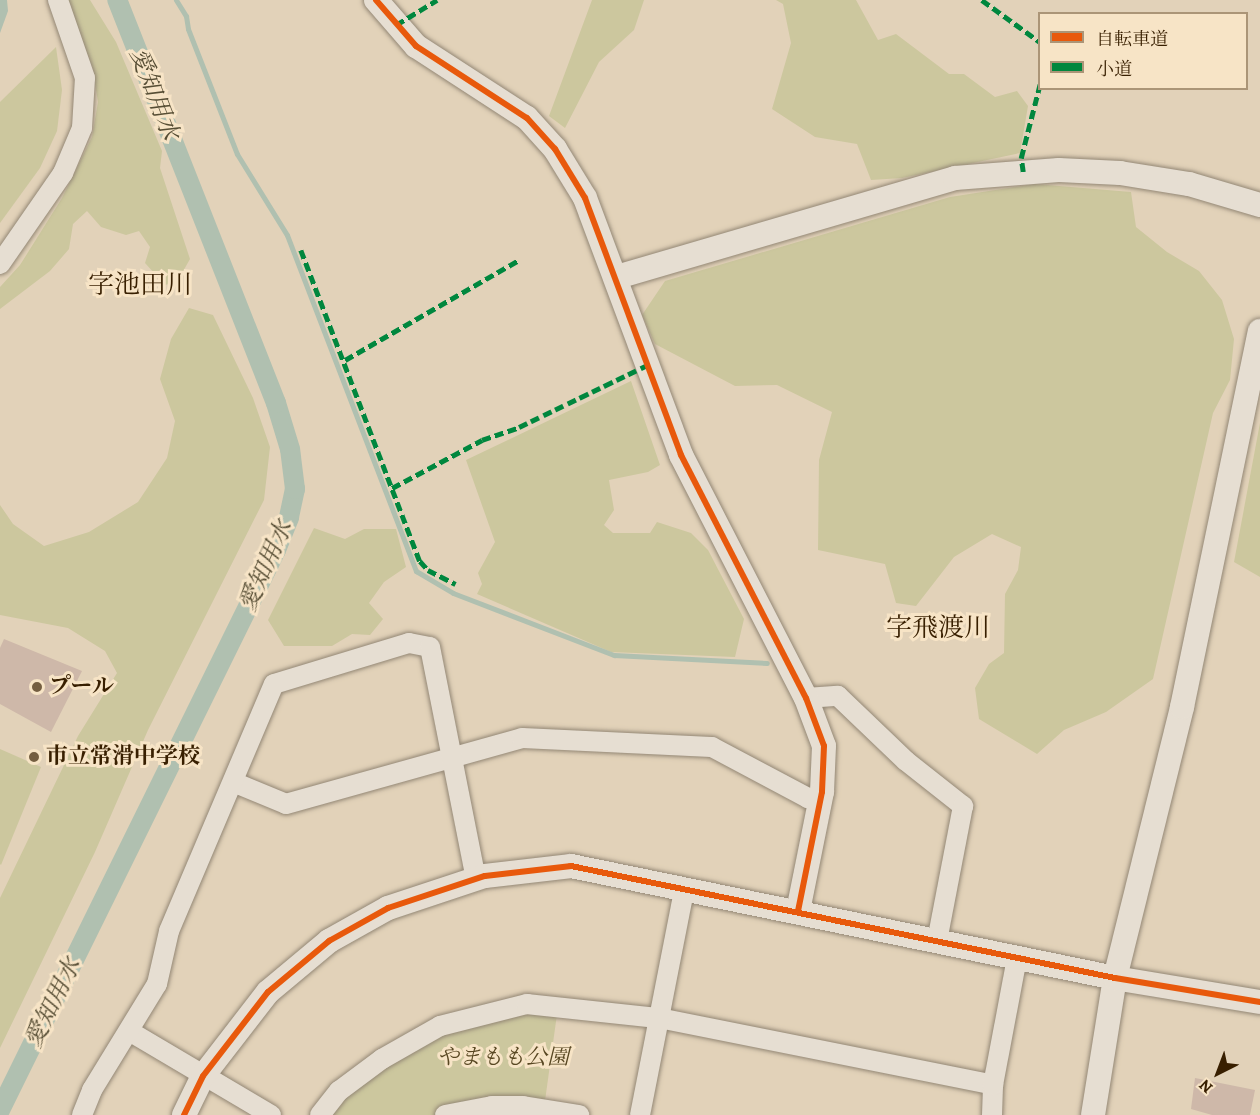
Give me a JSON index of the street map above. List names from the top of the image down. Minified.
{"districts":["字池田川","字飛渡川"],"water":["愛知用水"],"parks":["やまもも公園"],"places":["プール","市立常滑中学校"],"legend":["自転車道","小道"],"north":"bottom left"}
